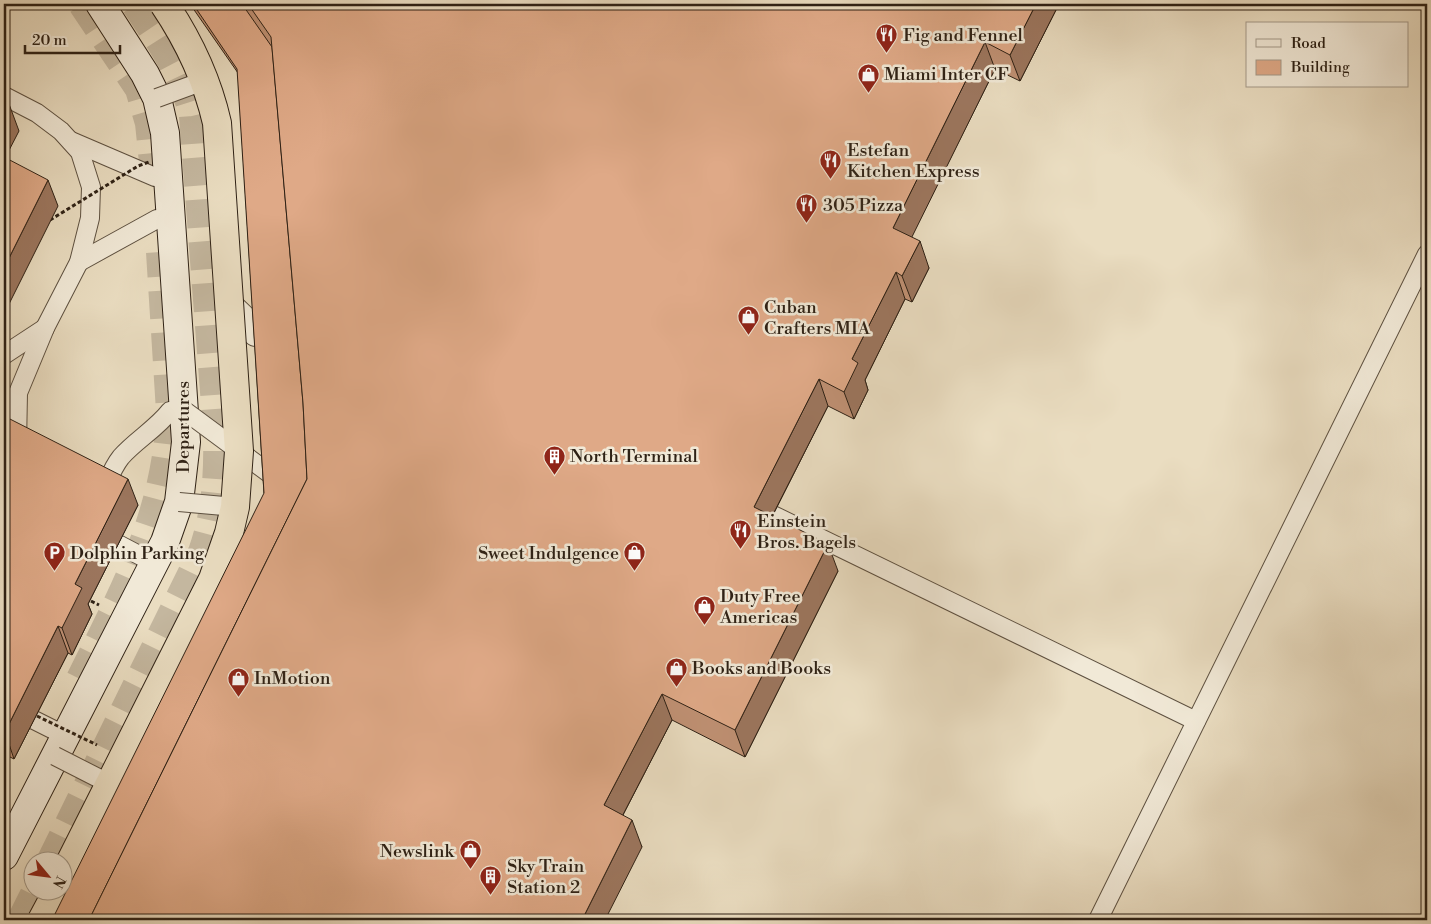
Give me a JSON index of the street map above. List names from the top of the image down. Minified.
{"streets":{"main road":["Departures"]},"places":{"restaurant":["Fig and Fennel","Estefan Kitchen Express","305 Pizza","Einstein Bros. Bagels"],"shop":["Miami Inter CF","Cuban Crafters MIA","Sweet Indulgence","Duty Free Americas","Books and Books","InMotion","Newslink"],"building":["North Terminal","Sky Train Station 2"],"parking":["Dolphin Parking"]},"legend":["Road","Building"],"scale_bar":"20 m","north":"bottom right"}
